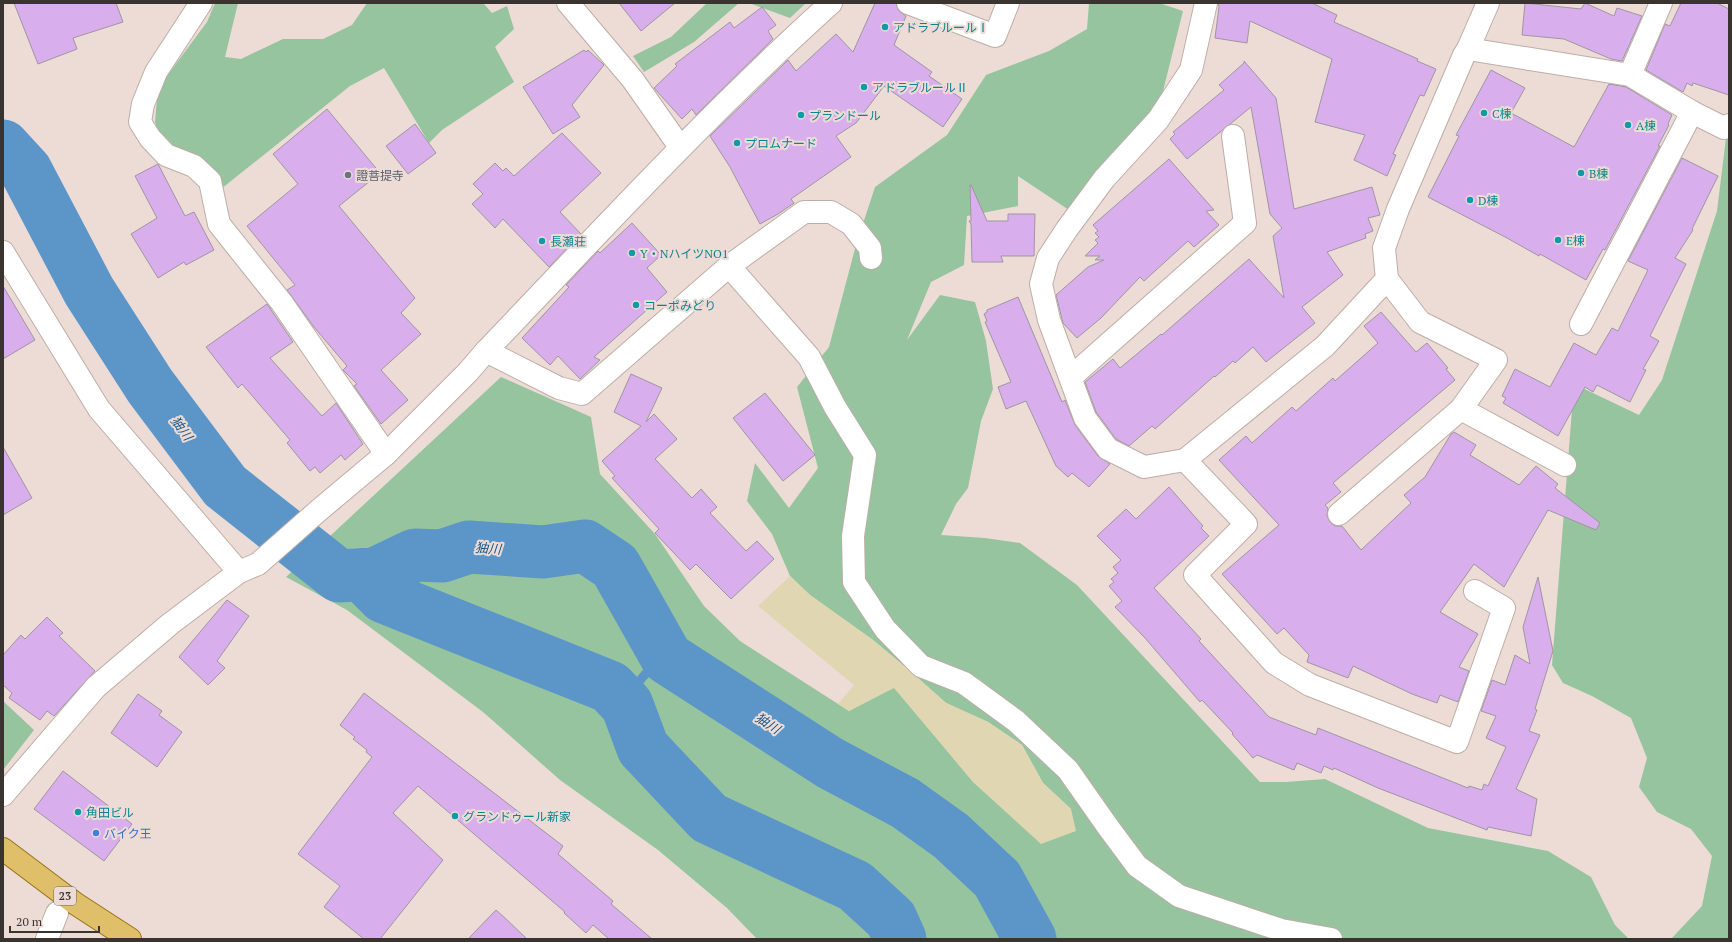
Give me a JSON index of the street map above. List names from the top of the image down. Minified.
{"streets":{"main road":["23"]},"water":["㹨川"],"places":["アドラブルールⅠ","アドラブルールⅡ","C棟","プランドール","A棟","プロムナード","B棟","證菩提寺","D棟","E棟","長瀬荘","Y・NハイツNO1","コーポみどり","角田ビル","グランドゥール新家","バイク王"],"scale_bar":"20 m"}
